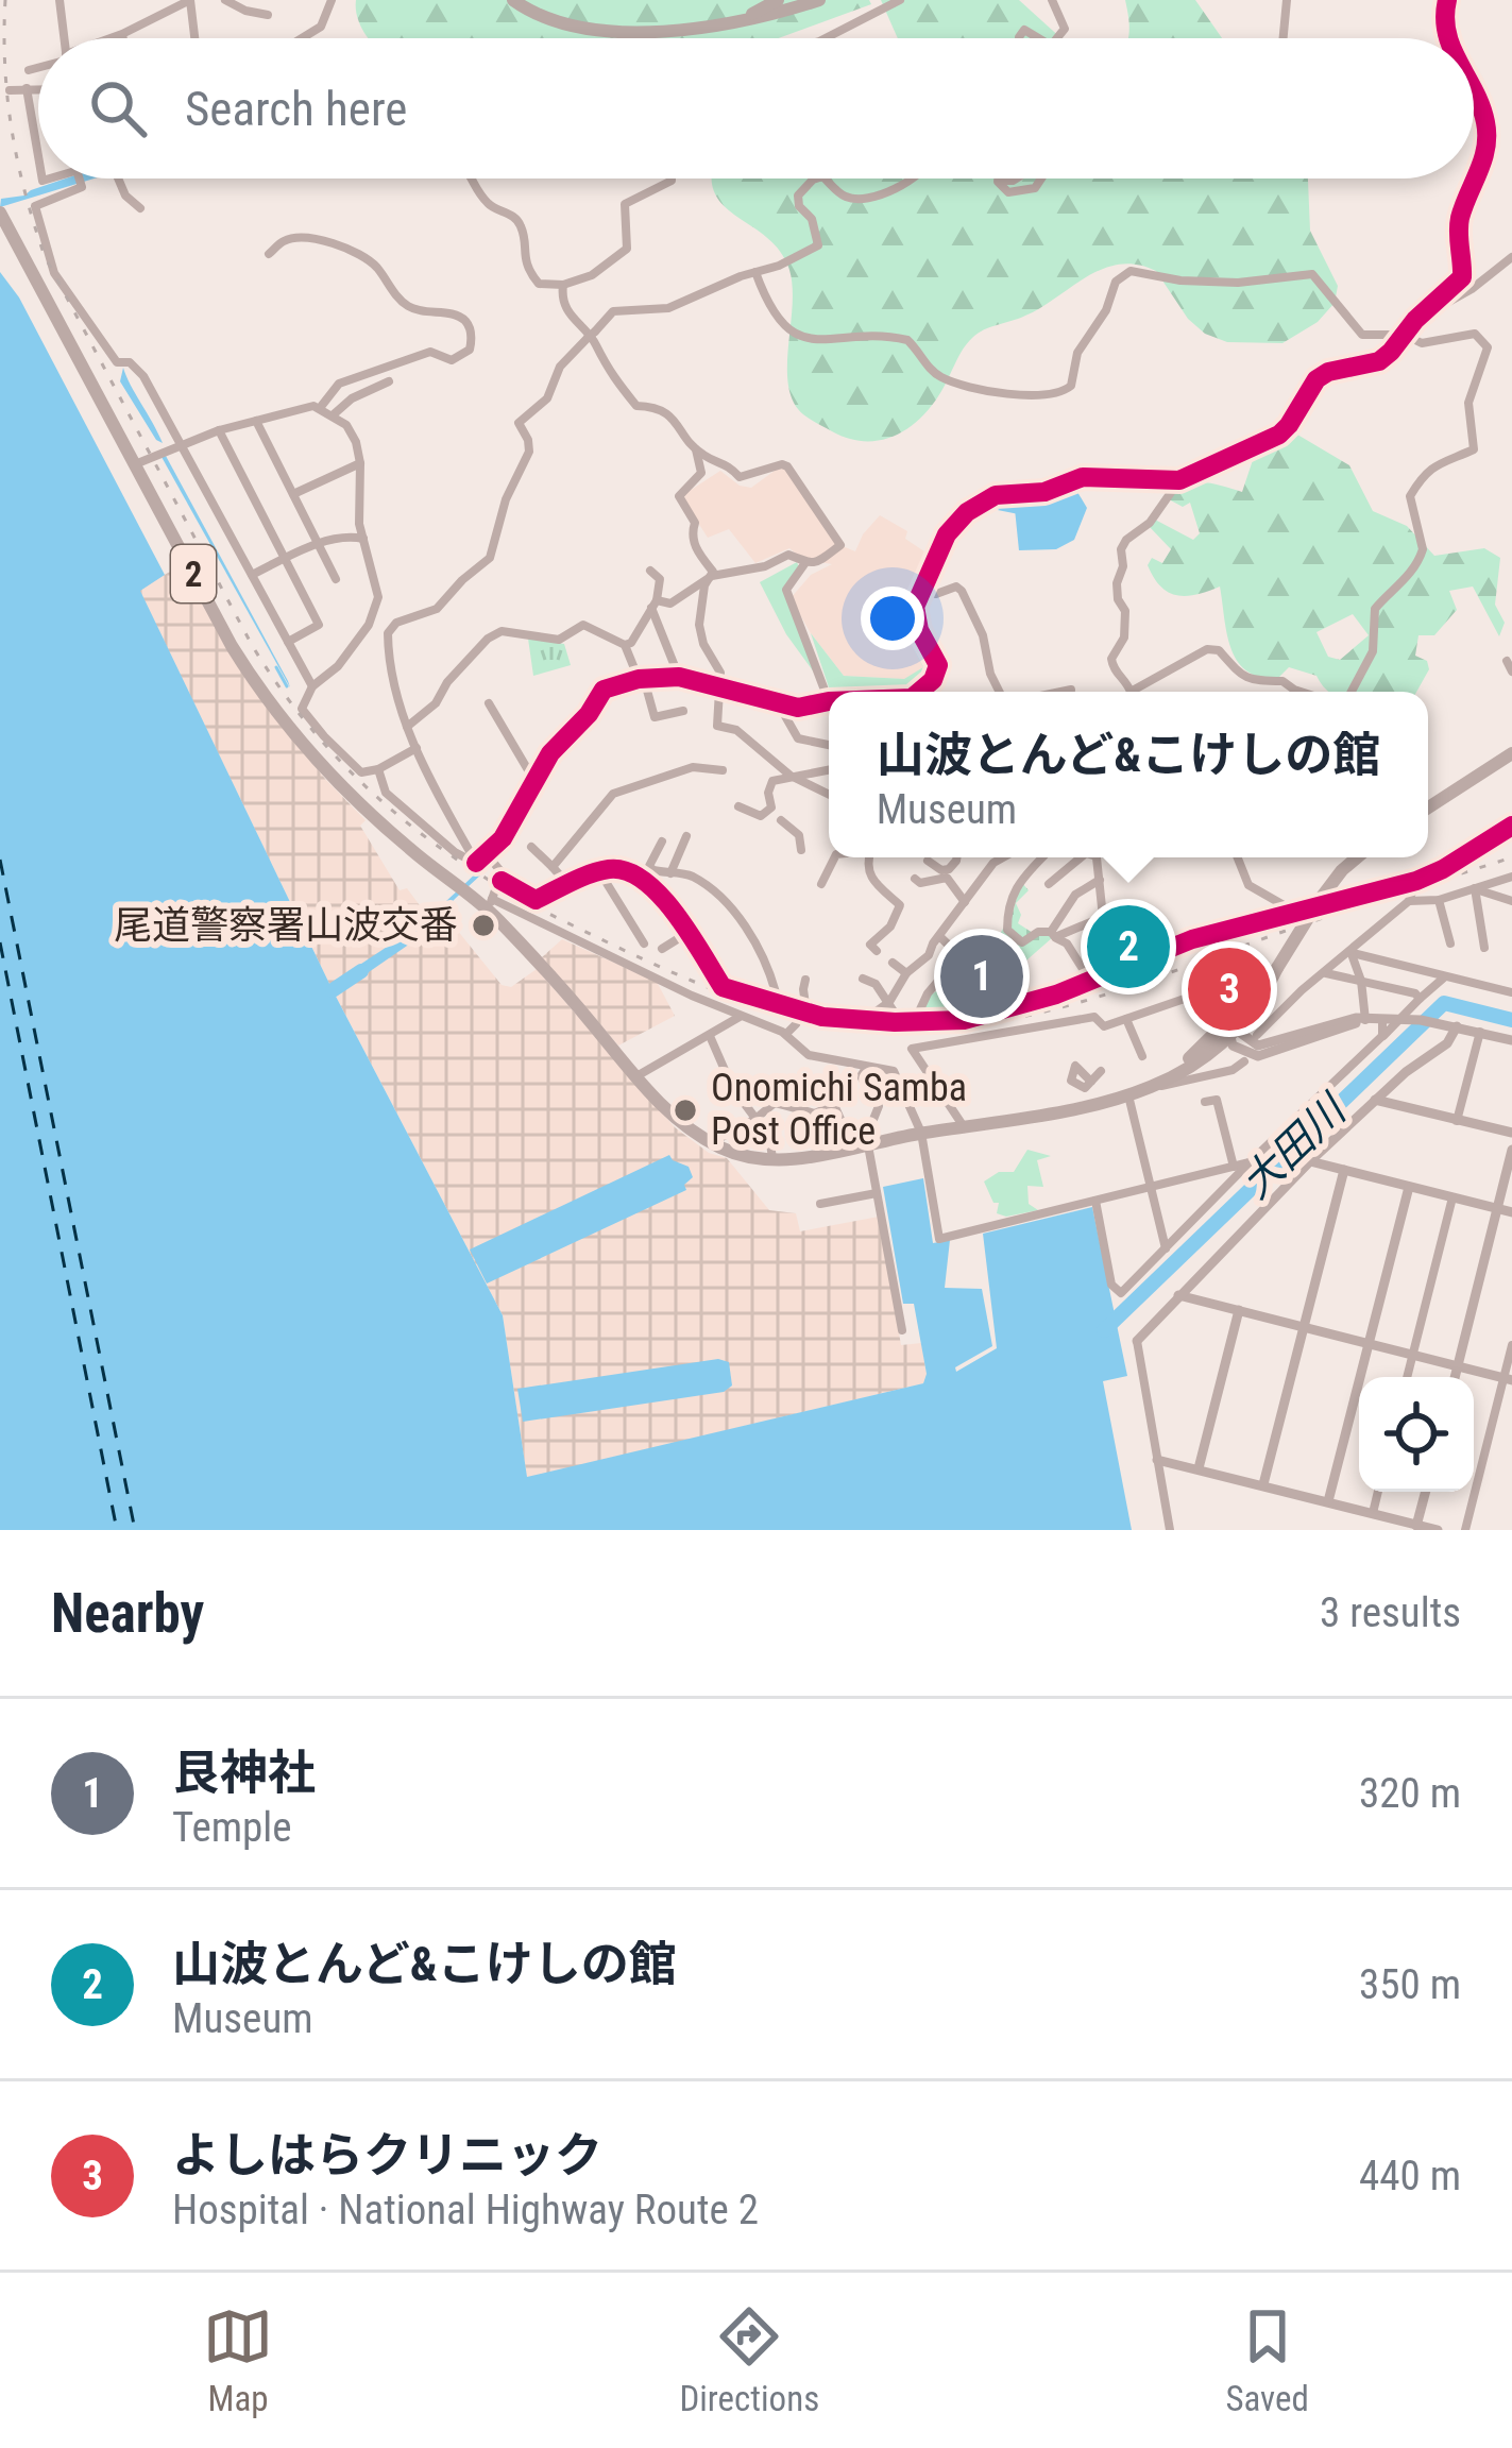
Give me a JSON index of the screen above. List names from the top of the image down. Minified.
{"streets":{"highway":["2"]},"water":["大田川"],"places":["尾道警察署山波交番","Onomichi Samba Post Office"],"page":{"search":"Search here","popup":["山波とんど&こけしの館","Museum"],"pins":["2","1","3"],"heading":["Nearby","3 results"],"list":[{"mark":"1","name":"艮神社","note":"Temple","value":"320 m"},{"mark":"2","name":"山波とんど&こけしの館","note":"Museum","value":"350 m"},{"mark":"3","name":"よしはらクリニック","note":"Hospital · National Highway Route 2","value":"440 m"}],"nav":["Map","Directions","Saved"]}}
